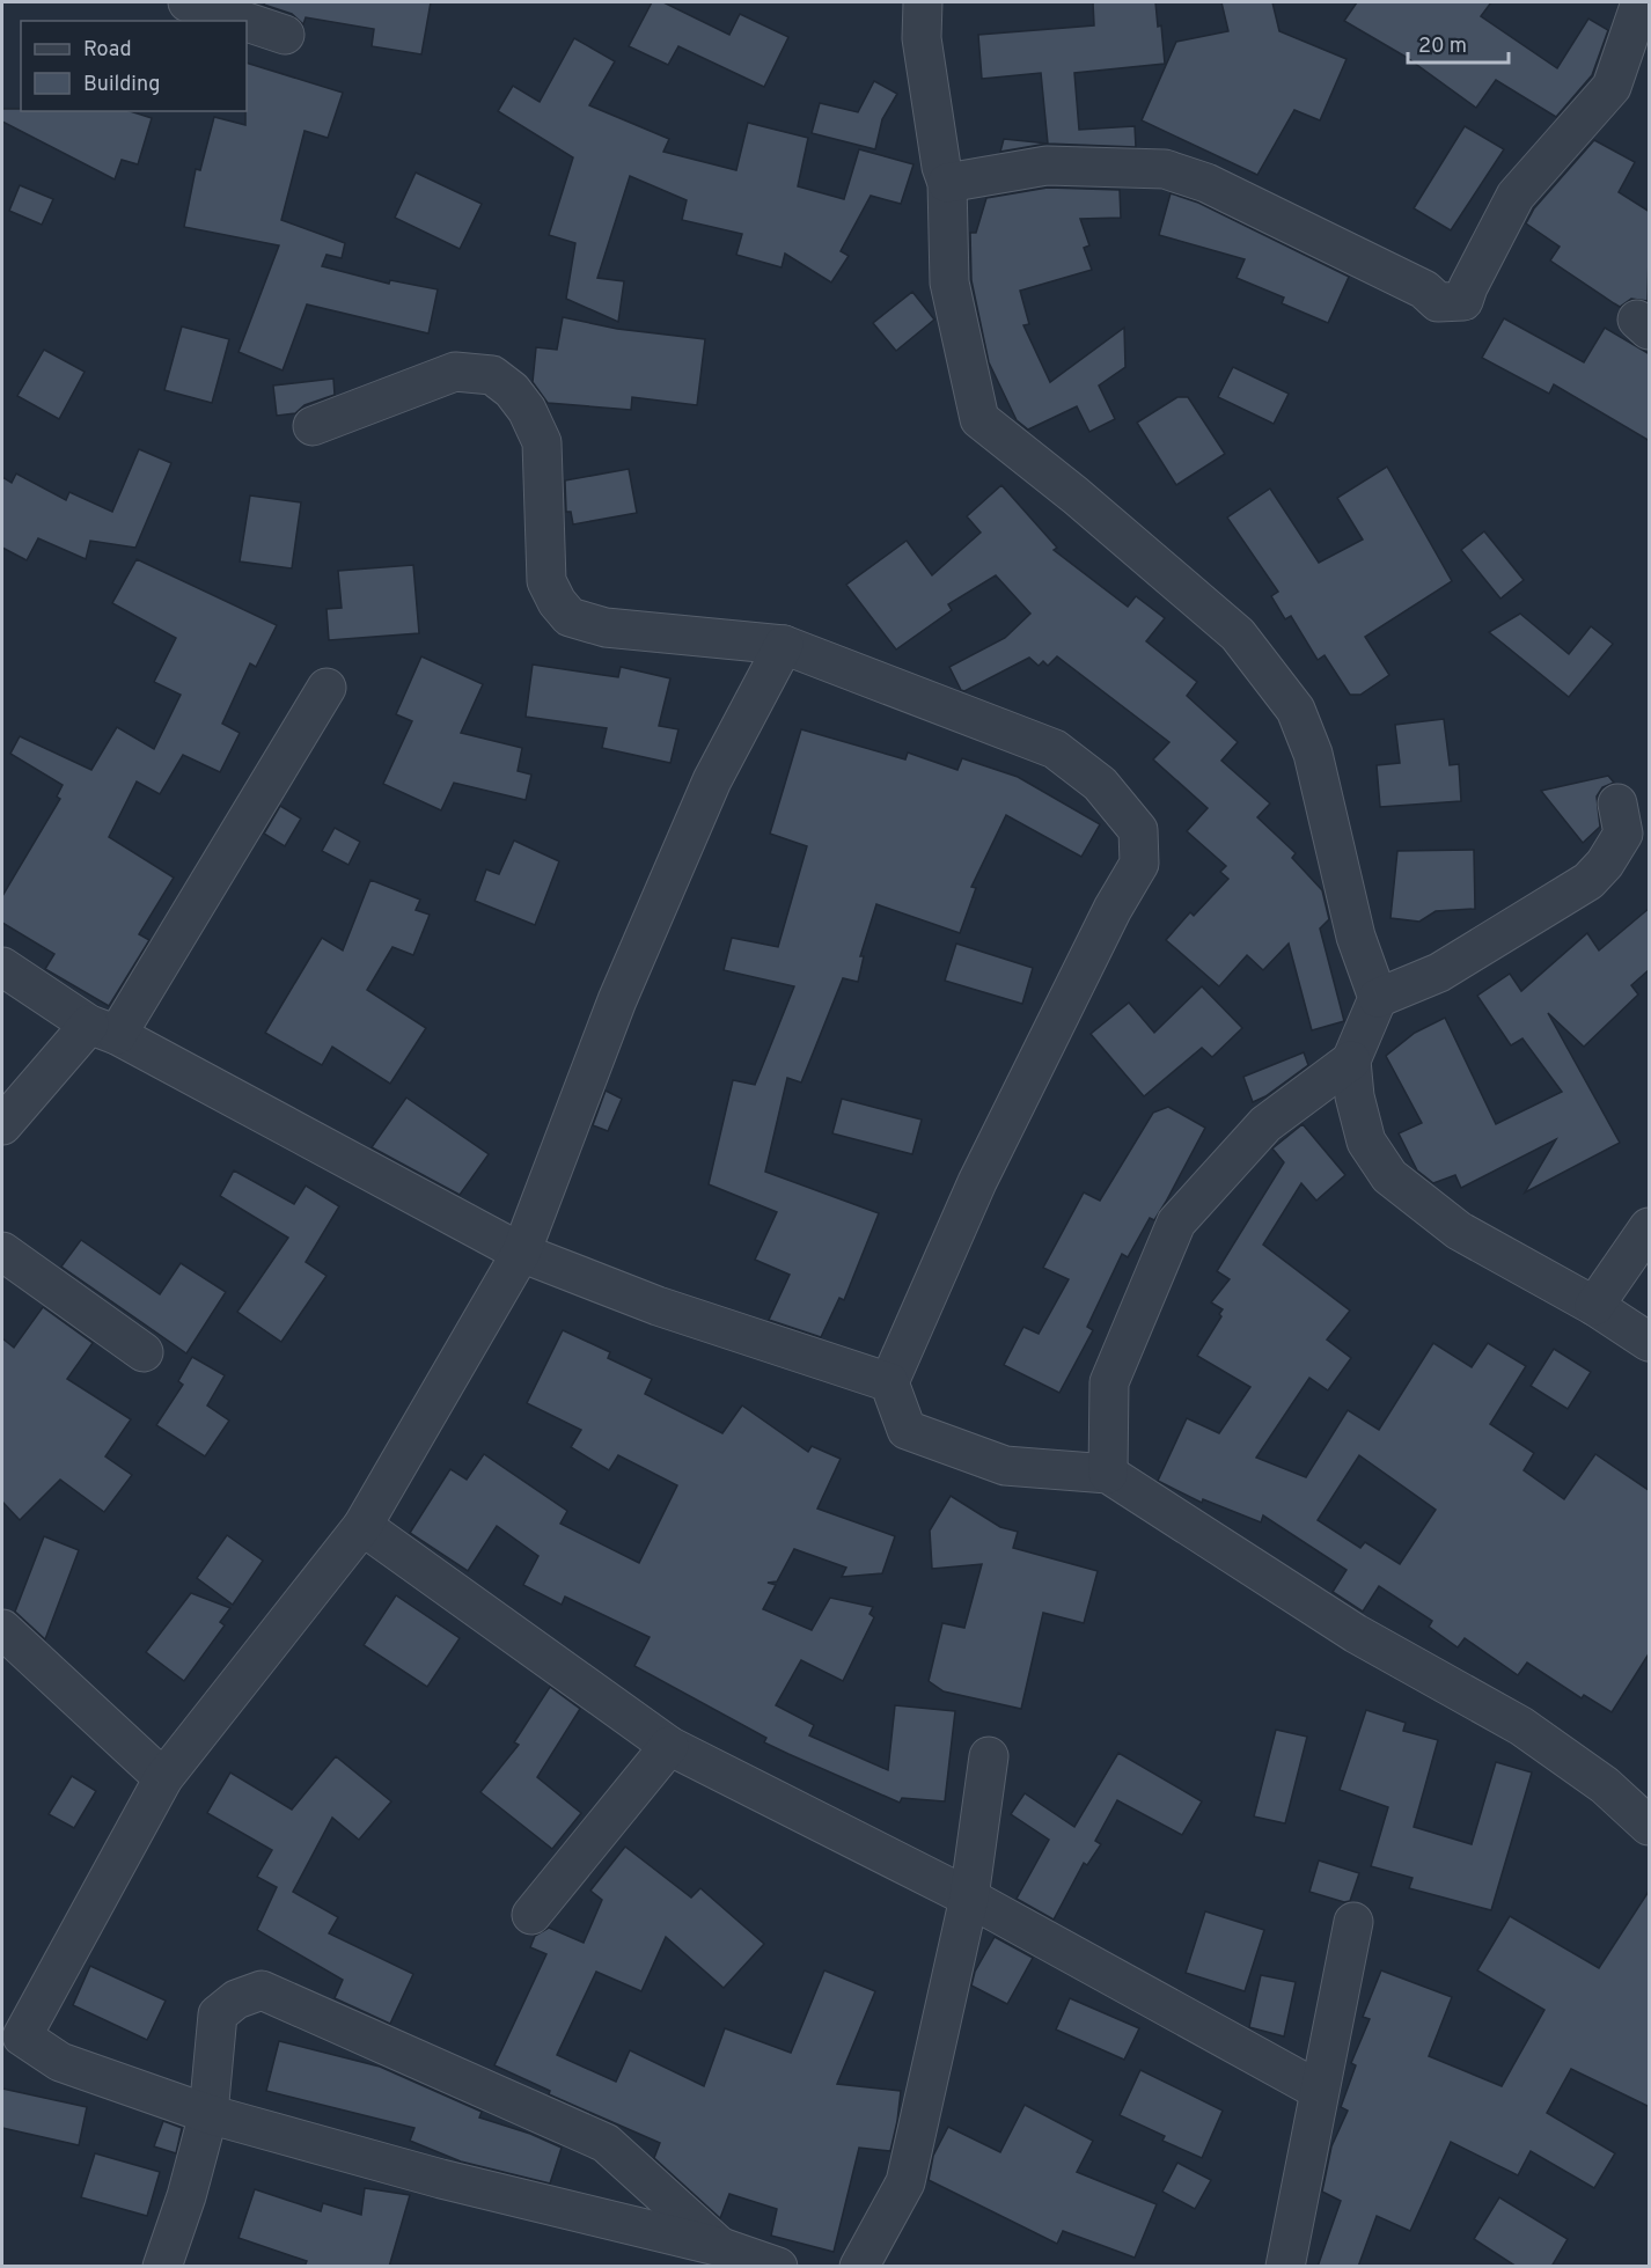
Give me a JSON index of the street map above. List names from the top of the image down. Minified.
{"legend":["Road","Building"],"scale_bar":"20 m"}
